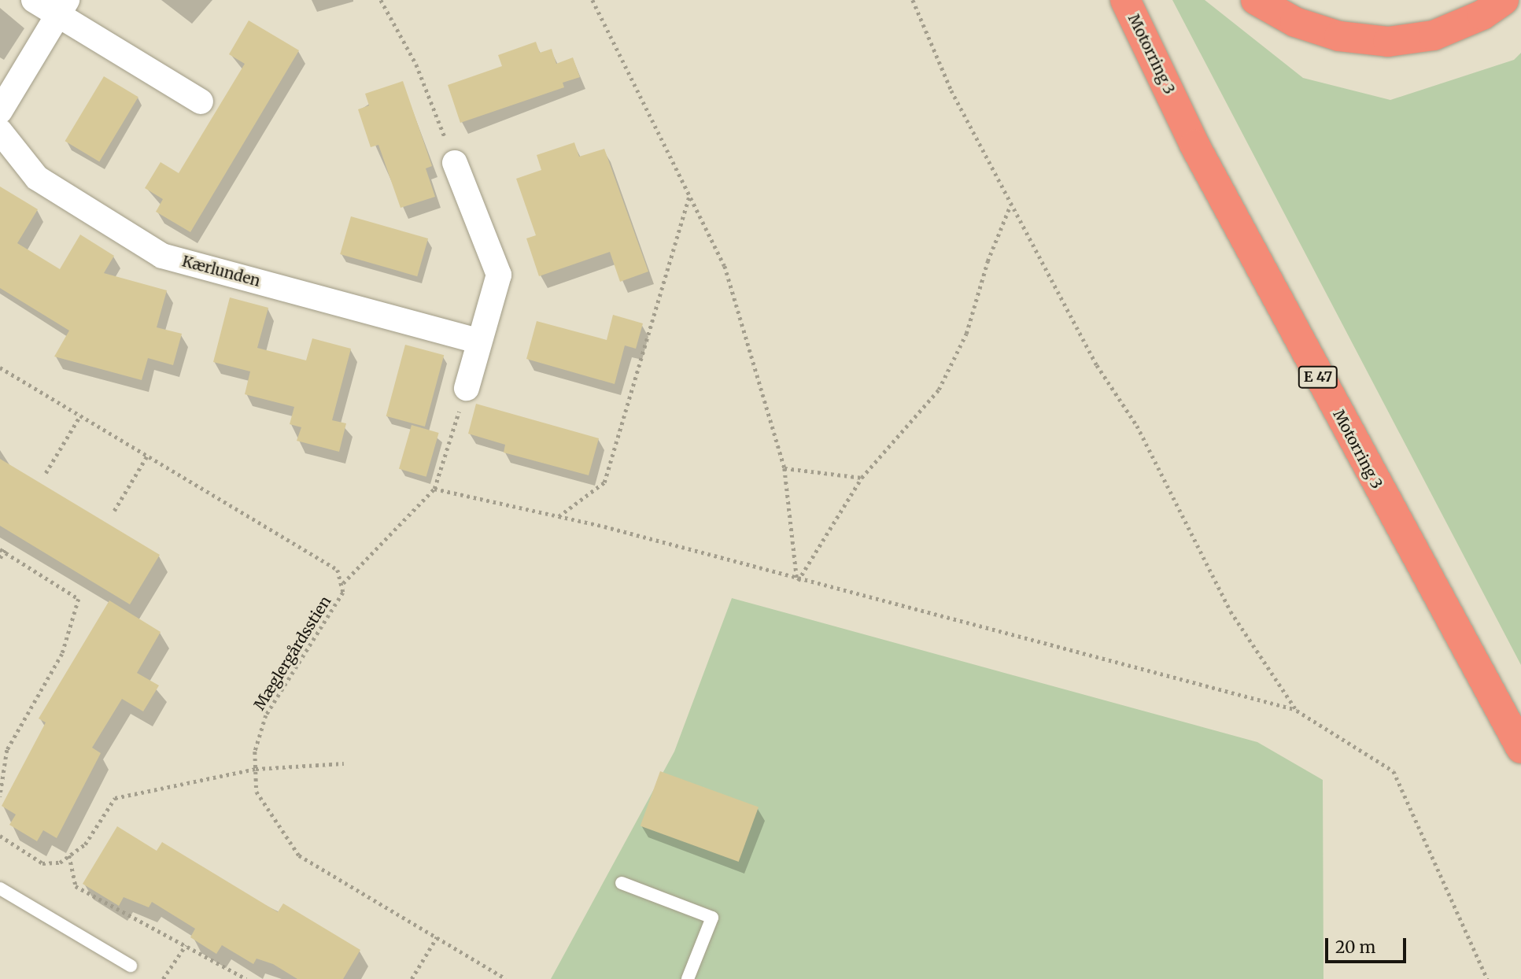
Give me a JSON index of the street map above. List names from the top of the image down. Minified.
{"streets":{"highway":["Motorring 3","E 47"],"street":["Kærlunden"],"path":["Mæglergårdsstien"]},"scale_bar":"20 m"}
